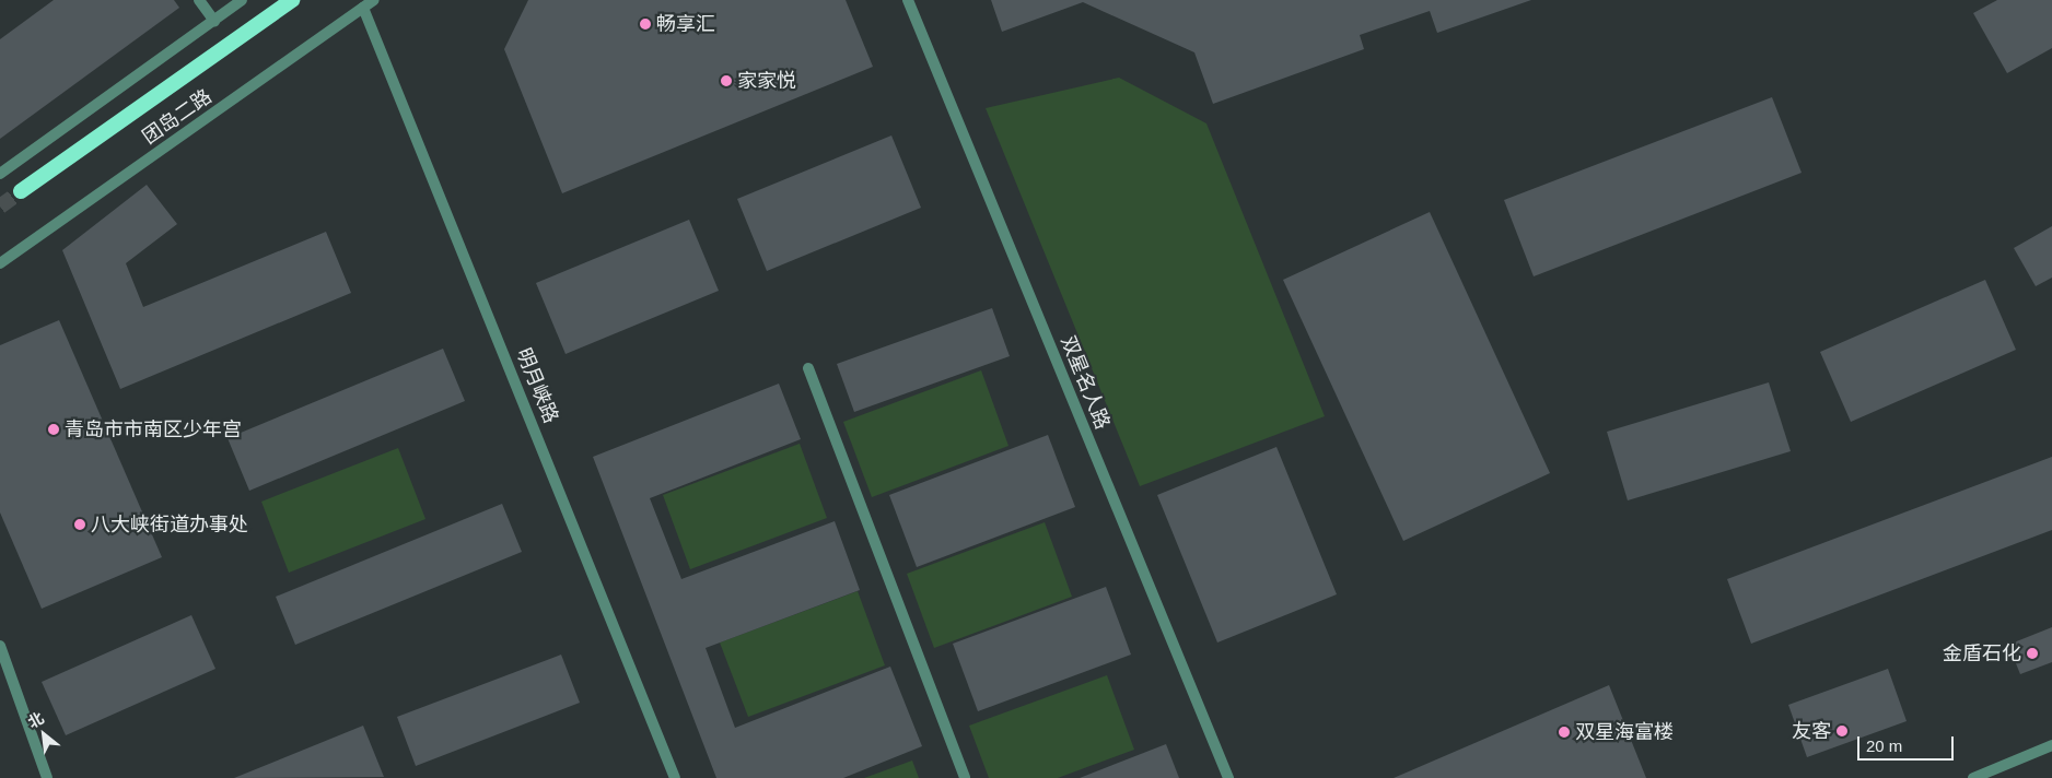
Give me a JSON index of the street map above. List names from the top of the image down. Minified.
{"streets":{"street":["团岛二路","双星名人路","明月峡路"]},"crossings":[["团岛二路","明月峡路"]],"places":["畅享汇","家家悦","青岛市市南区少年宫","八大峡街道办事处","金盾石化","友客","双星海富楼"],"scale_bar":"20 m","north":"top left"}
